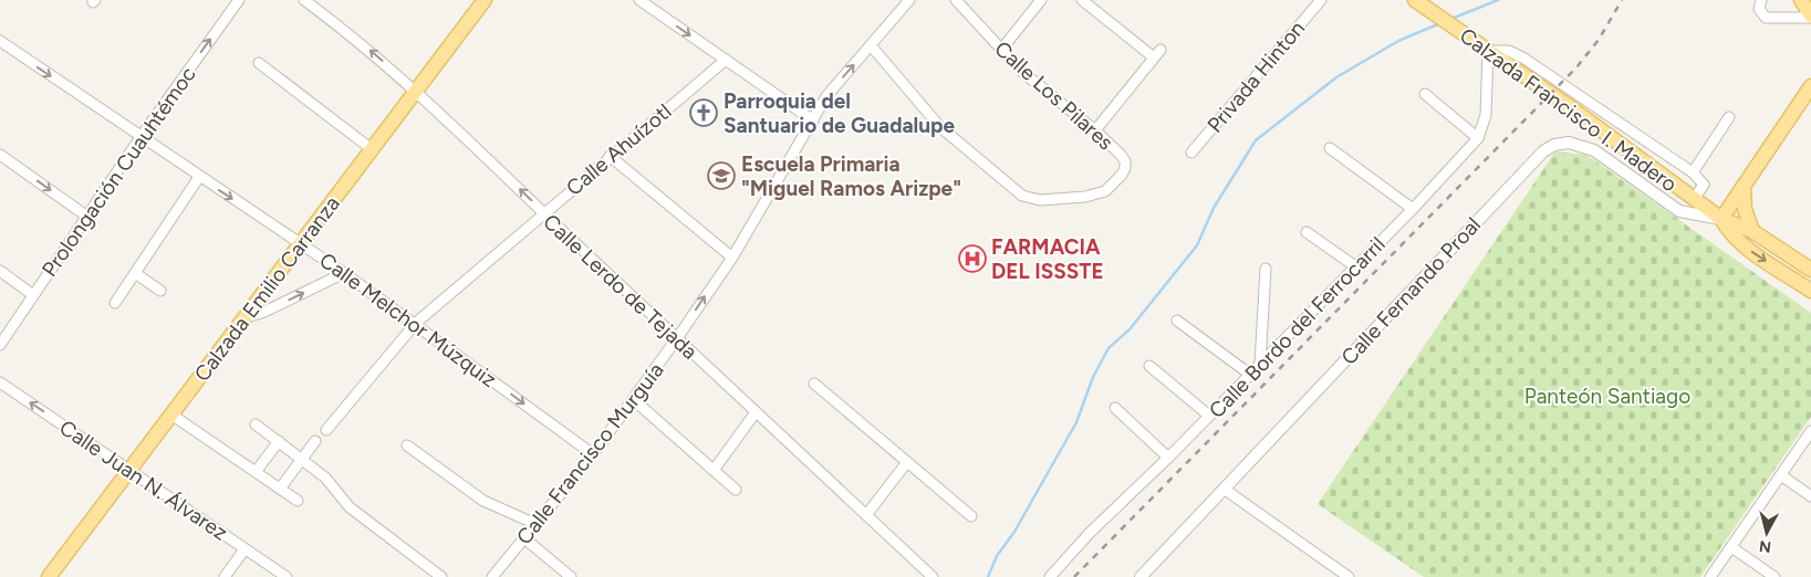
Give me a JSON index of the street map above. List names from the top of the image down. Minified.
{"streets":{"main road":["Calzada Francisco I. Madero","Calzada Emilio Carranza"],"street":["Privada Hinton","Calle Los Pilares","Calle Ahuízotl","Prolongación Cuauhtémoc","Calle Lerdo de Tejada","Calle Fernando Proal","Calle Melchor Múzquiz","Calle Bordo del Ferrocarril","Calle Francisco Murguía","Calle Juan N. Álvarez"]},"crossings":[["Calle Los Pilares","Calle Francisco Murguía"],["Calzada Francisco I. Madero","Calle Fernando Proal"],["Calzada Francisco I. Madero","Calle Bordo del Ferrocarril"],["Calle Ahuízotl","Calle Lerdo de Tejada"],["Calle Ahuízotl","Calle Melchor Múzquiz"],["Prolongación Cuauhtémoc","Calle Melchor Múzquiz"],["Calle Lerdo de Tejada","Calzada Emilio Carranza"],["Calle Lerdo de Tejada","Calle Francisco Murguía"],["Calzada Emilio Carranza","Calle Melchor Múzquiz"],["Calzada Emilio Carranza","Calle Juan N. Álvarez"],["Calle Melchor Múzquiz","Calle Francisco Murguía"]],"one_way":["Prolongación Cuauhtémoc","Calle Melchor Múzquiz","Calle Juan N. Álvarez"],"parks":["Panteón Santiago"],"places":{"church":["Parroquia del Santuario de Guadalupe"],"school or university":["Escuela Primaria \"Miguel Ramos Arizpe\""],"hospital":["FARMACIA DEL ISSSTE"]},"north":"bottom"}
